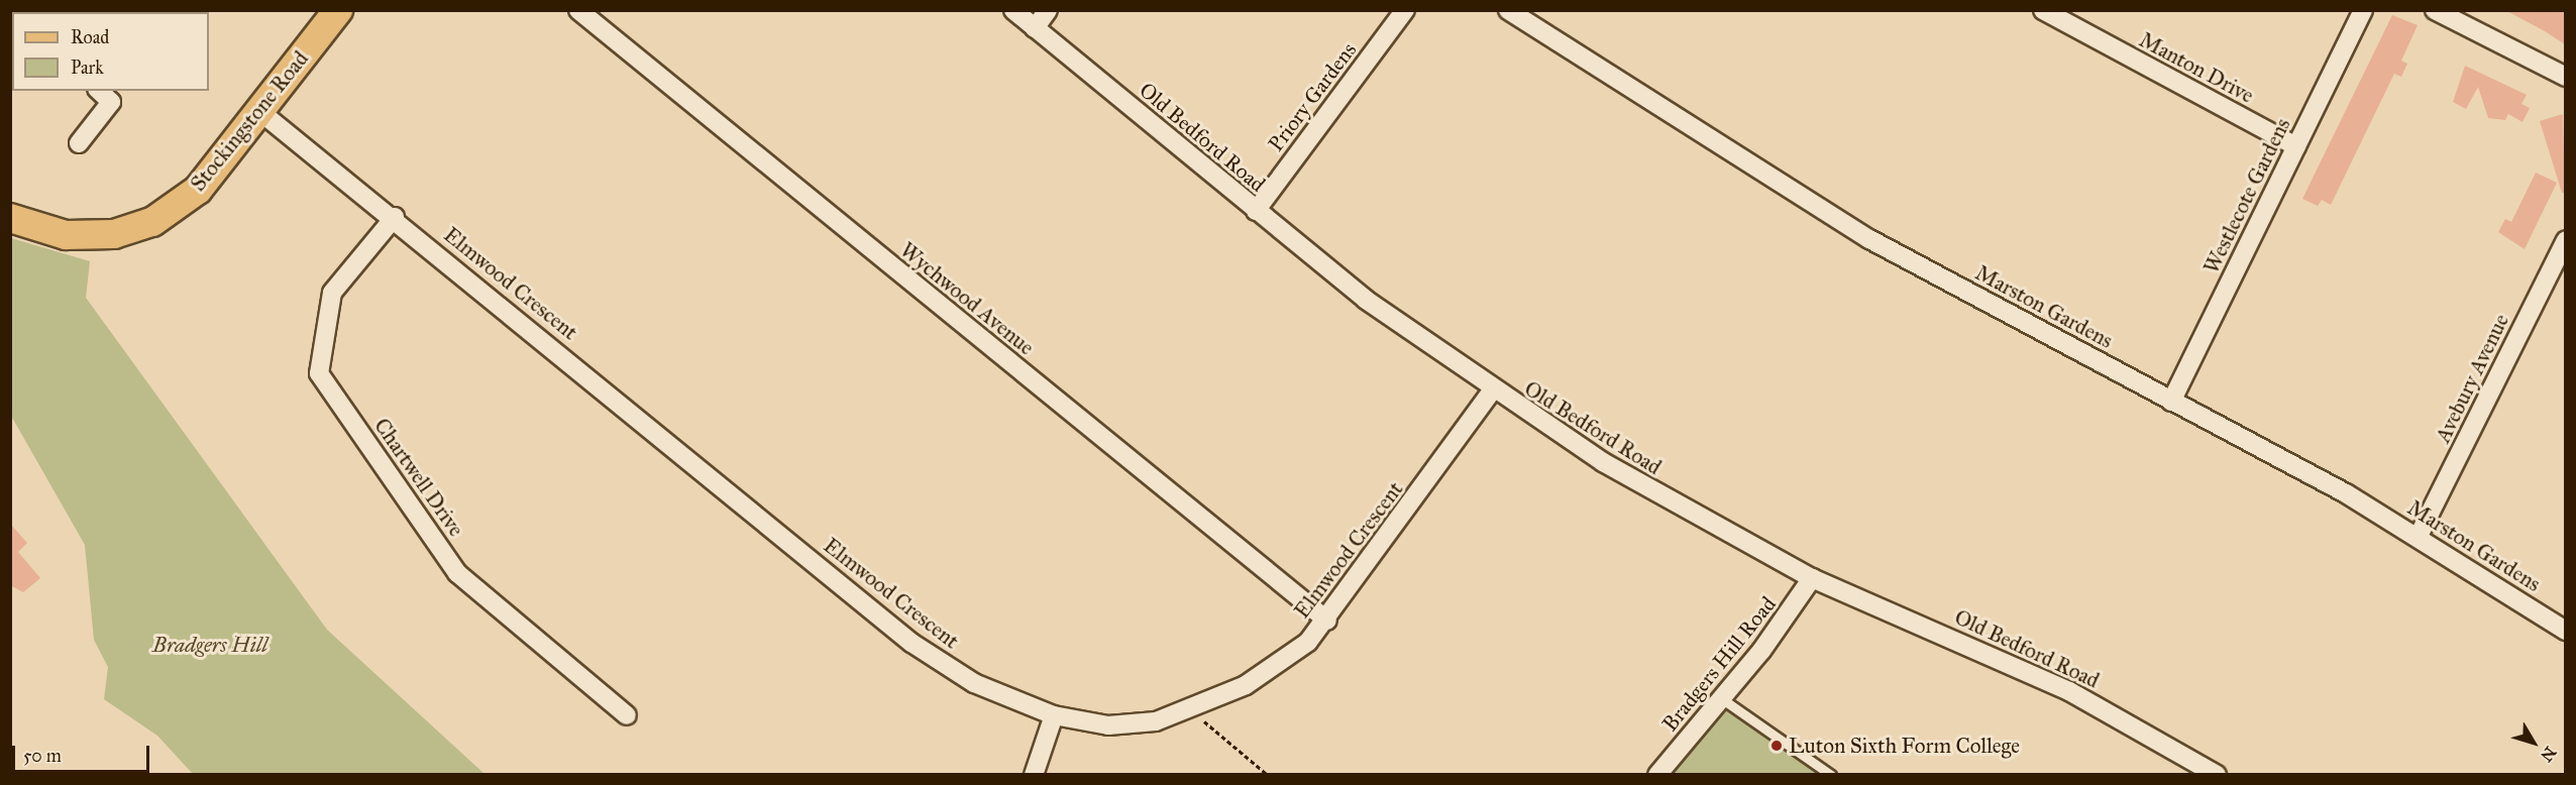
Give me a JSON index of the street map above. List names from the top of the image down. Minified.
{"streets":{"main road":["Stockingstone Road"],"street":["Manton Drive","Priory Gardens","Old Bedford Road","Westlecote Gardens","Elmwood Crescent","Wychwood Avenue","Marston Gardens","Avebury Avenue","Chartwell Drive","Bradgers Hill Road"]},"crossings":[["Manton Drive","Westlecote Gardens"],["Priory Gardens","Old Bedford Road"],["Stockingstone Road","Elmwood Crescent"],["Old Bedford Road","Elmwood Crescent"],["Old Bedford Road","Bradgers Hill Road"],["Westlecote Gardens","Marston Gardens"],["Elmwood Crescent","Wychwood Avenue"],["Elmwood Crescent","Chartwell Drive"],["Marston Gardens","Avebury Avenue"]],"parks":["Bradgers Hill"],"places":["Luton Sixth Form College"],"legend":["Road","Park"],"scale_bar":"50 m","north":"bottom right"}
